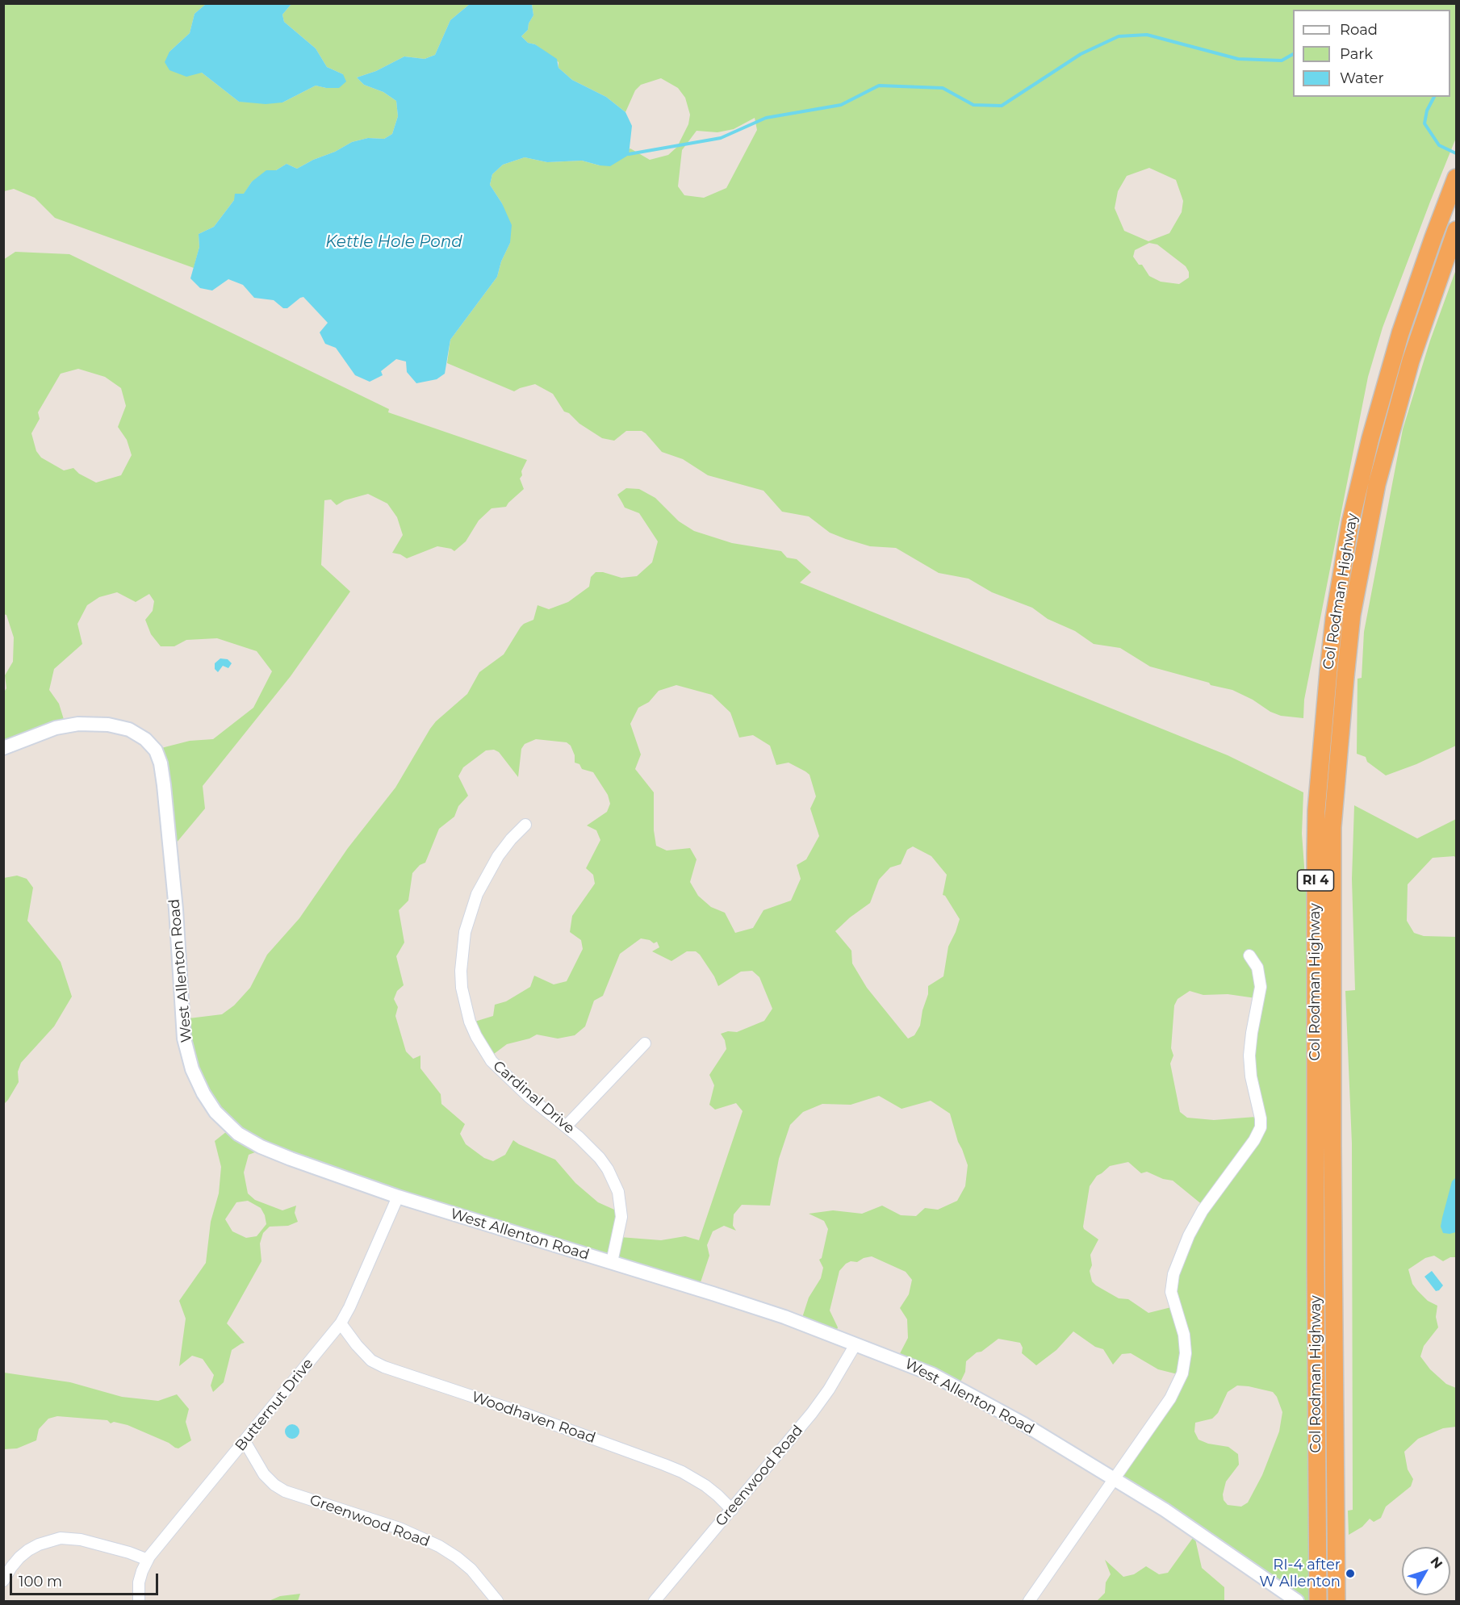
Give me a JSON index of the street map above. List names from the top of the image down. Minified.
{"streets":{"highway":["Col Rodman Highway","RI 4"],"street":["West Allenton Road","Cardinal Drive","Butternut Drive","Woodhaven Road","Greenwood Road"]},"crossings":[["West Allenton Road","Cardinal Drive"],["West Allenton Road","Butternut Drive"],["West Allenton Road","Greenwood Road"],["Butternut Drive","Woodhaven Road"],["Butternut Drive","Greenwood Road"],["Woodhaven Road","Greenwood Road"]],"water":["Kettle Hole Pond"],"places":["RI-4 after W Allenton"],"legend":["Road","Park","Water"],"scale_bar":"100 m","north":"top right"}
